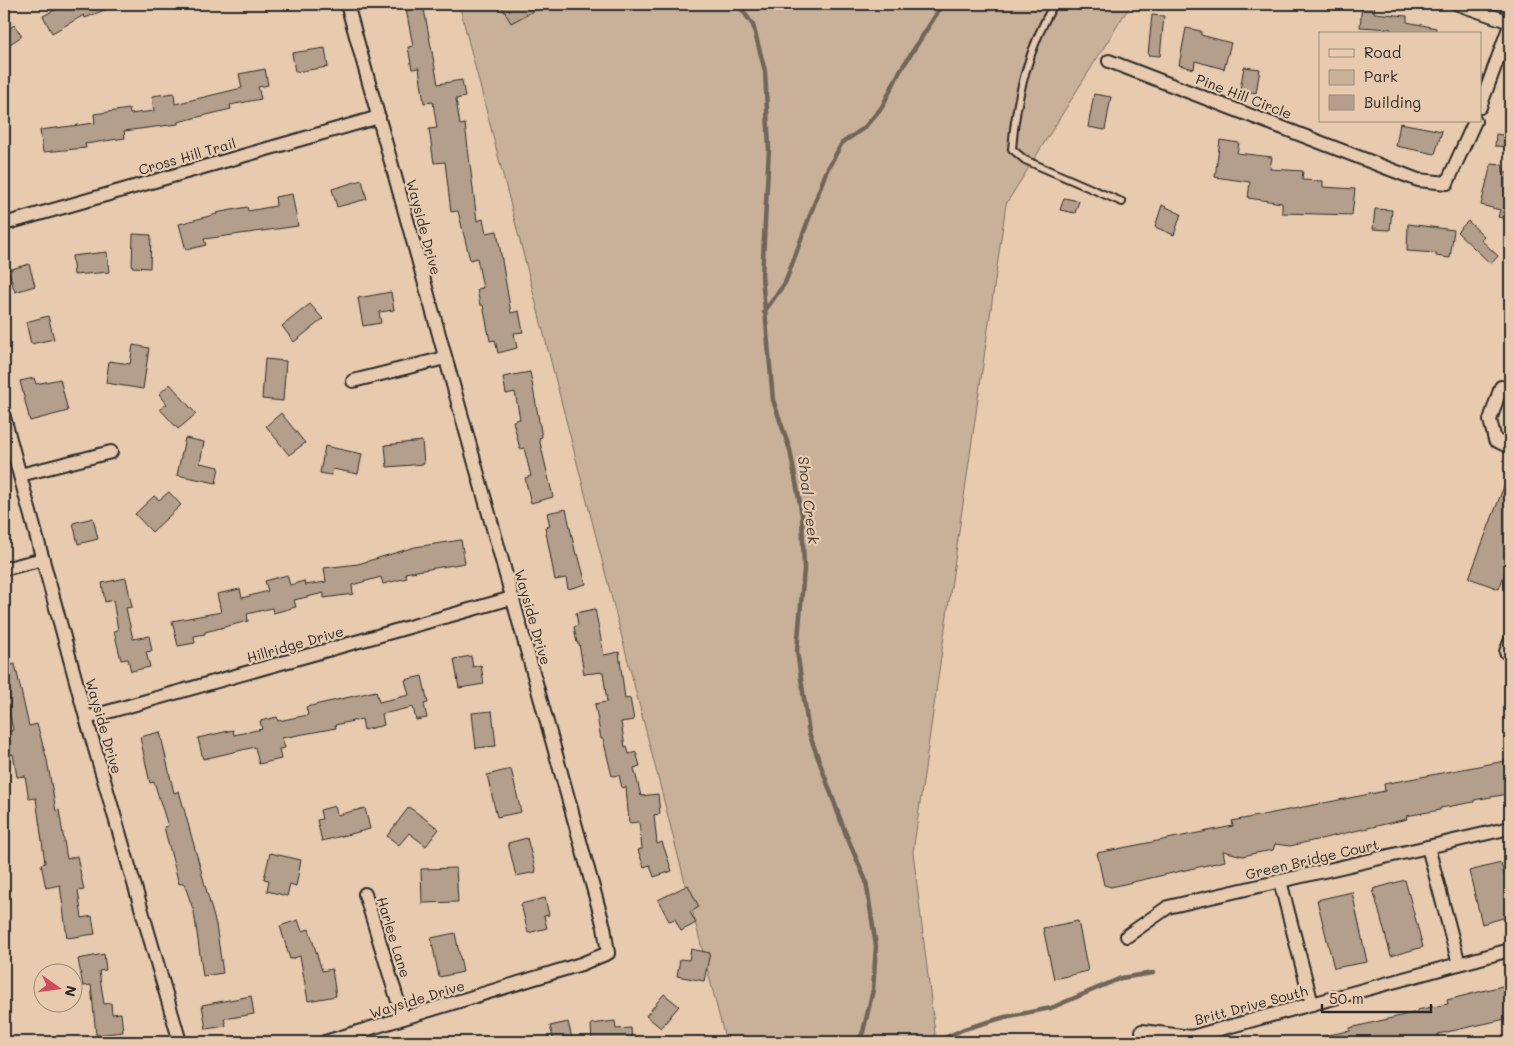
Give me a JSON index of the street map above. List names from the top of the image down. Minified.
{"streets":{"street":["Pine Hill Circle","Cross Hill Trail","Wayside Drive","Hillridge Drive","Green Bridge Court","Harlee Lane","Britt Drive South"]},"crossings":[["Cross Hill Trail","Wayside Drive"],["Wayside Drive","Hillridge Drive"],["Wayside Drive","Harlee Lane"]],"water":["Shoal Creek"],"legend":["Road","Park","Building"],"scale_bar":"50 m","north":"right"}
